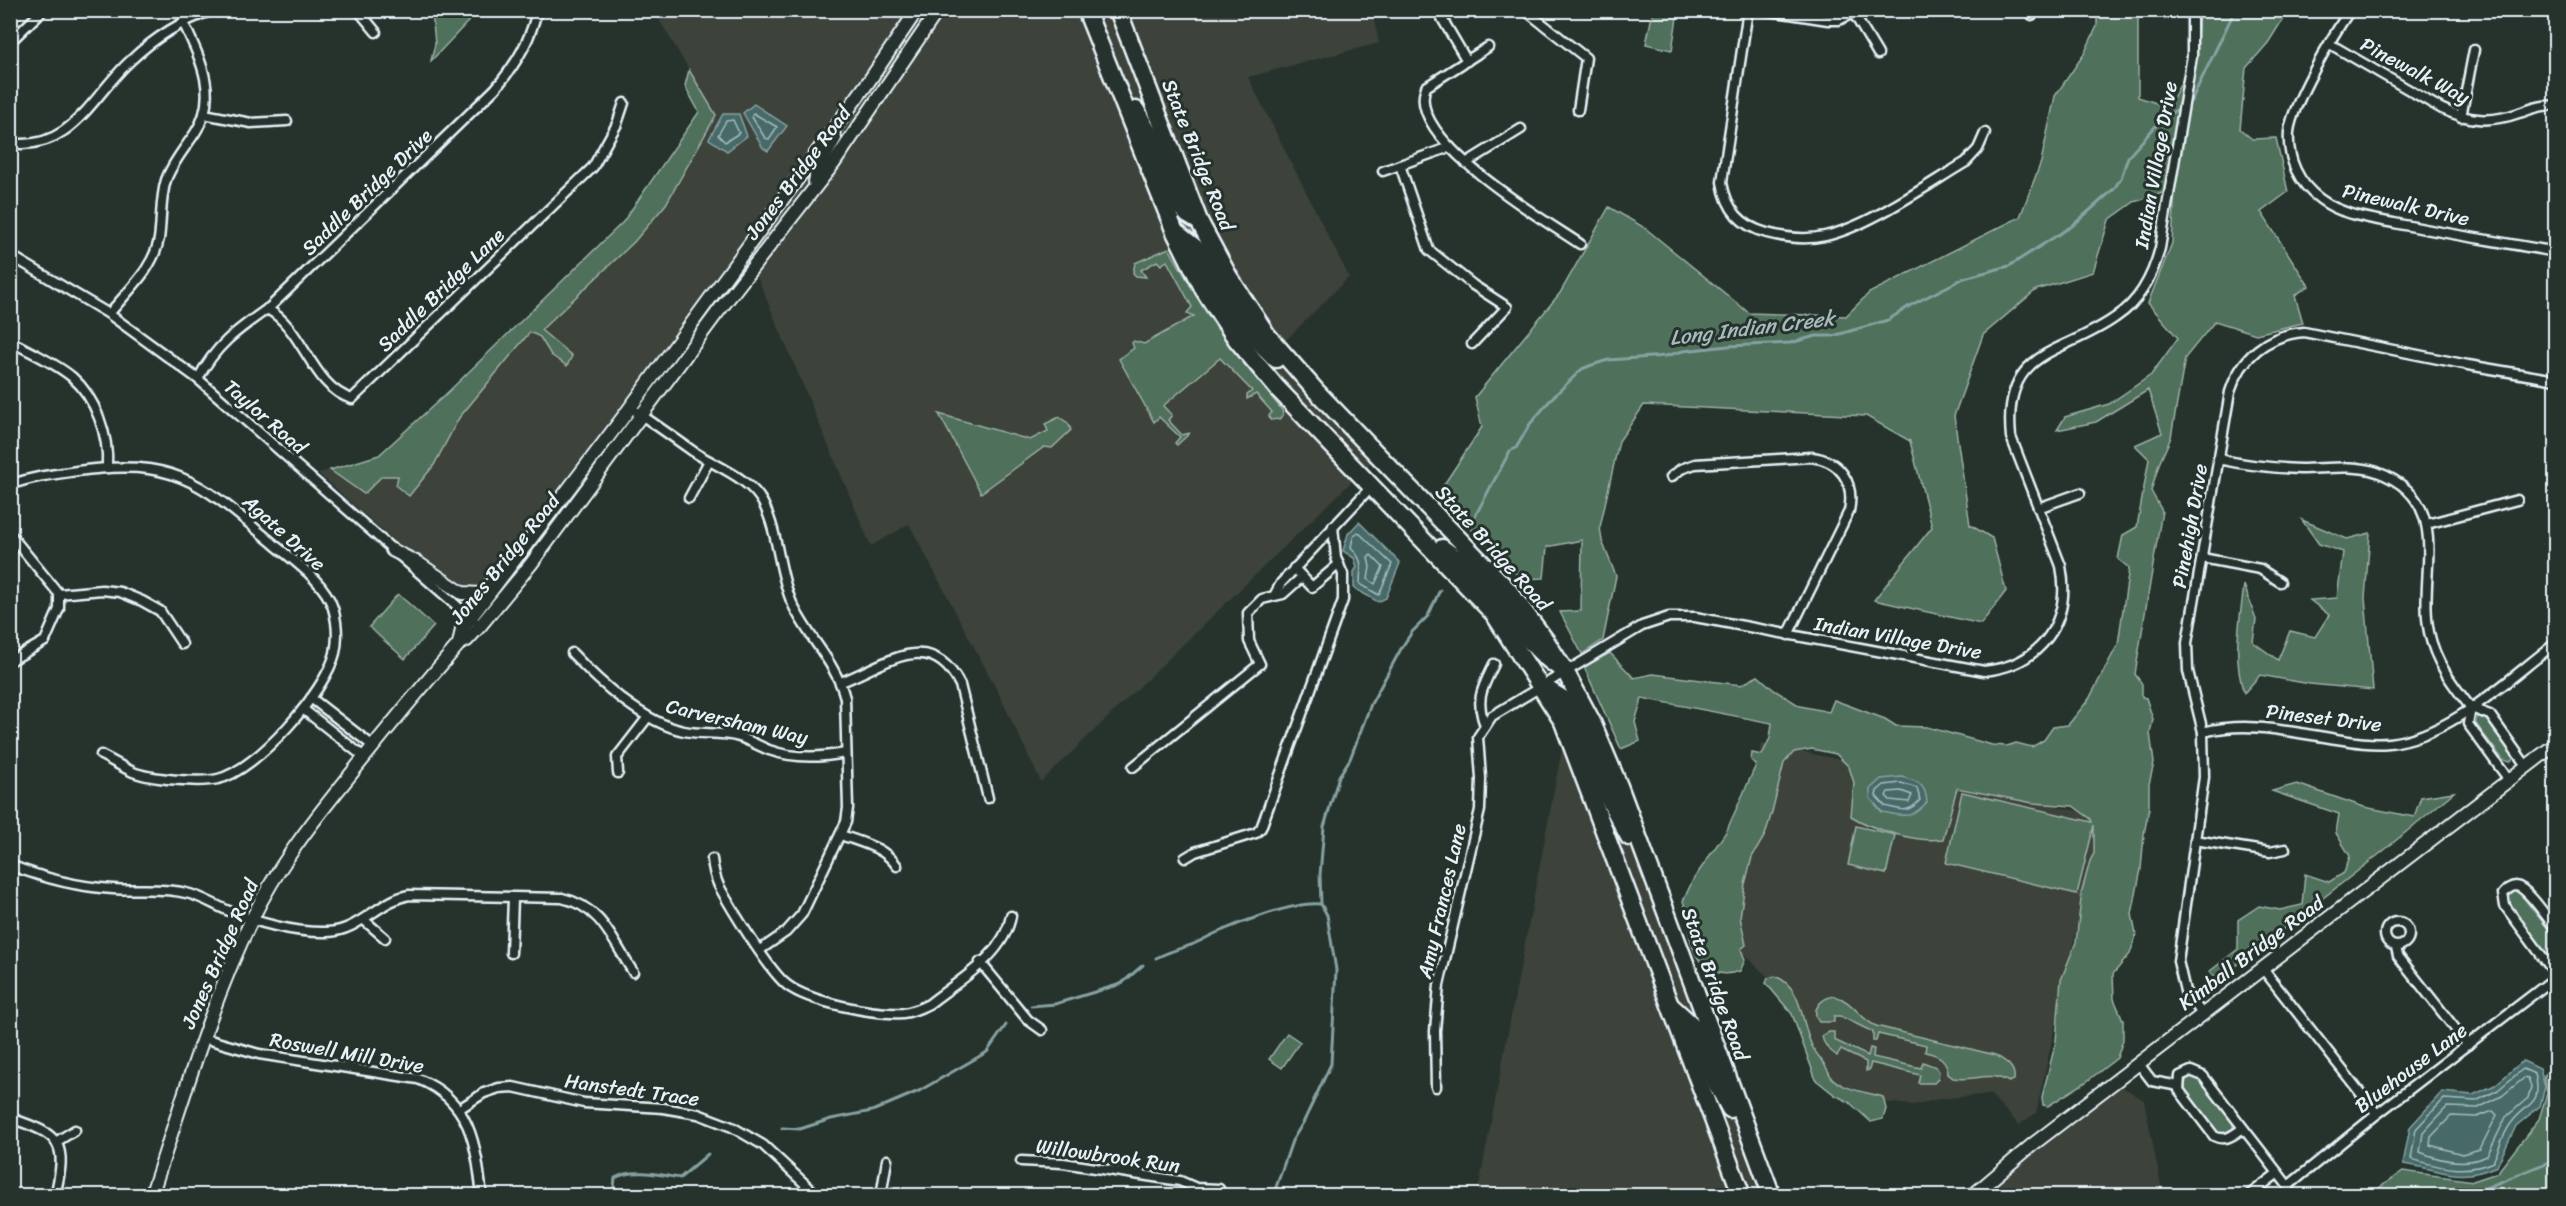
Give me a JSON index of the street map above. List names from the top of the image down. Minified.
{"streets":{"highway":["State Bridge Road"],"main road":["Jones Bridge Road","Kimball Bridge Road"],"street":["Pinewalk Way","Indian Village Drive","Saddle Bridge Drive","Pinewalk Drive","Saddle Bridge Lane","Taylor Road","Pinehigh Drive","Agate Drive","Pineset Drive","Carversham Way","Amy Frances Lane","Roswell Mill Drive","Bluehouse Lane","Hanstedt Trace","Willowbrook Run"]},"crossings":[["Pinewalk Way","Pinewalk Drive"],["State Bridge Road","Indian Village Drive"],["Jones Bridge Road","Taylor Road"],["Jones Bridge Road","Roswell Mill Drive"],["Saddle Bridge Drive","Saddle Bridge Lane"],["Saddle Bridge Drive","Taylor Road"],["Pinehigh Drive","Pineset Drive"],["Pinehigh Drive","Kimball Bridge Road"],["Roswell Mill Drive","Hanstedt Trace"]],"water":["Long Indian Creek"]}
